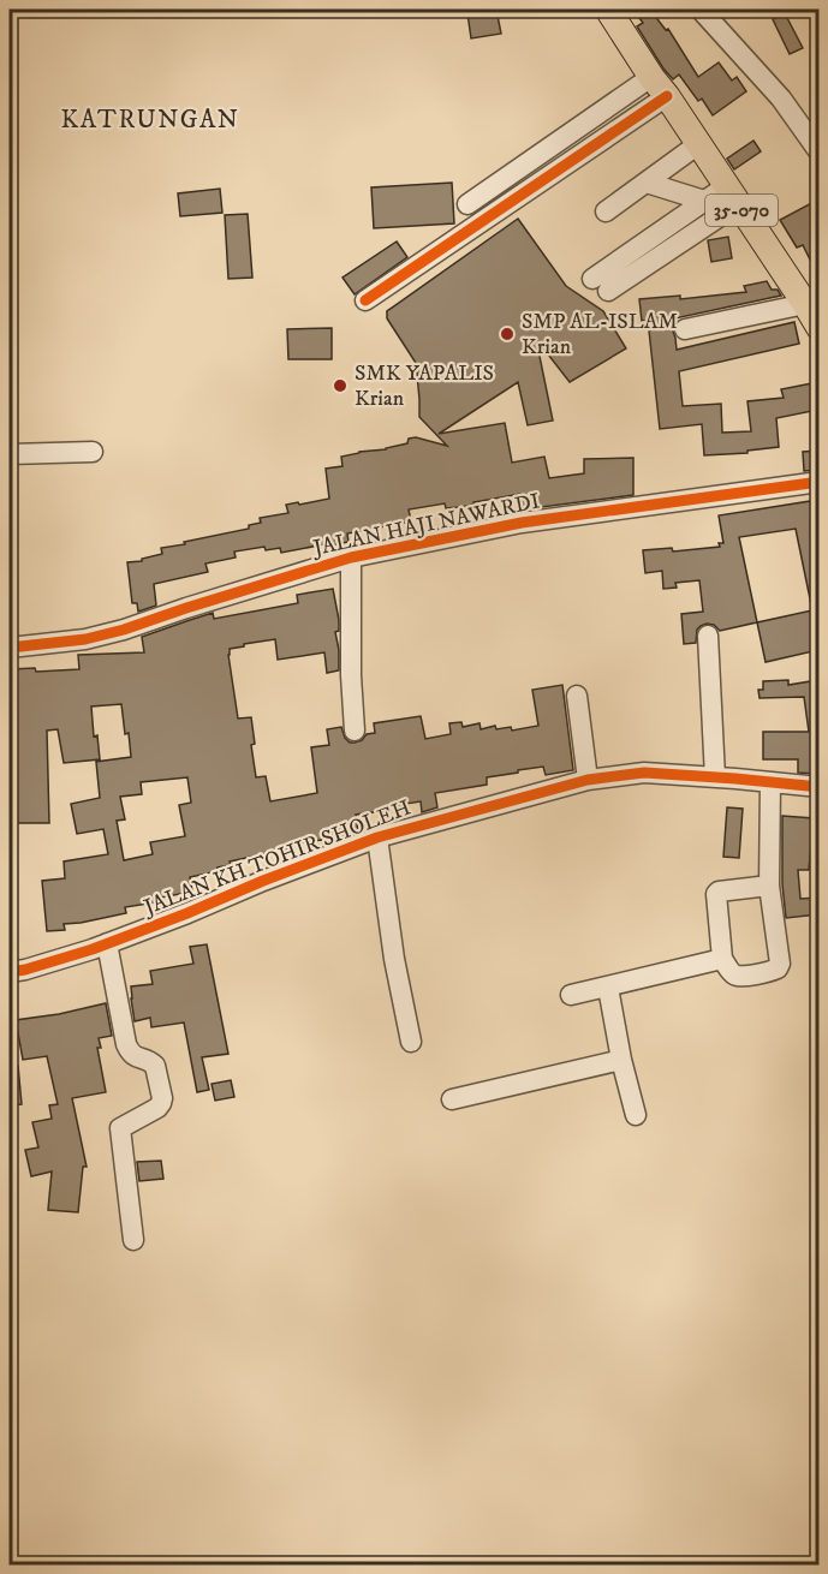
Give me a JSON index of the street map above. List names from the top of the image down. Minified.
{"streets":{"main road":["35-070"],"street":["JALAN HAJI NAWARDI","JALAN KH TOHIR SHOLEH"]},"districts":["KATRUNGAN"],"places":["SMP AL-ISLAM Krian","SMK YAPALIS Krian"]}
